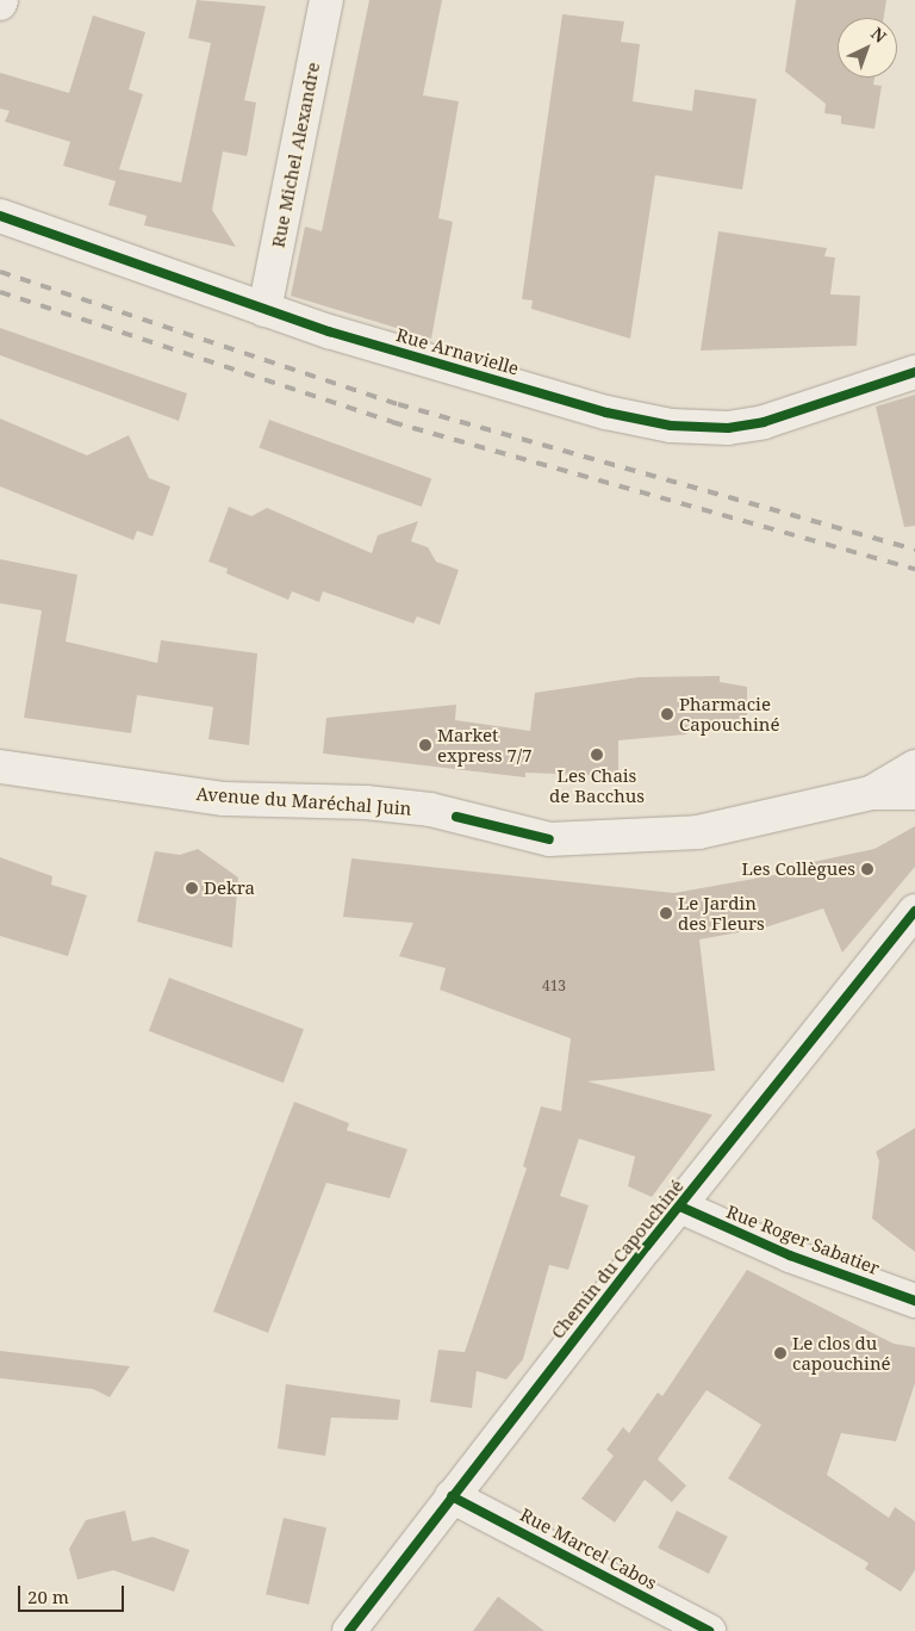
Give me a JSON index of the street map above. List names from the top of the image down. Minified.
{"streets":{"street":["Rue Michel Alexandre","Rue Arnavielle","Avenue du Maréchal Juin","Rue Roger Sabatier","Chemin du Capouchiné","Rue Marcel Cabos"]},"crossings":[["Rue Michel Alexandre","Rue Arnavielle"],["Rue Roger Sabatier","Chemin du Capouchiné"],["Chemin du Capouchiné","Rue Marcel Cabos"]],"places":["Pharmacie Capouchiné","Market express 7/7","Les Chais de Bacchus","Les Collègues","Dekra","Le Jardin des Fleurs","Le clos du capouchiné"],"house_numbers":["413"],"scale_bar":"20 m","north":"top right"}
